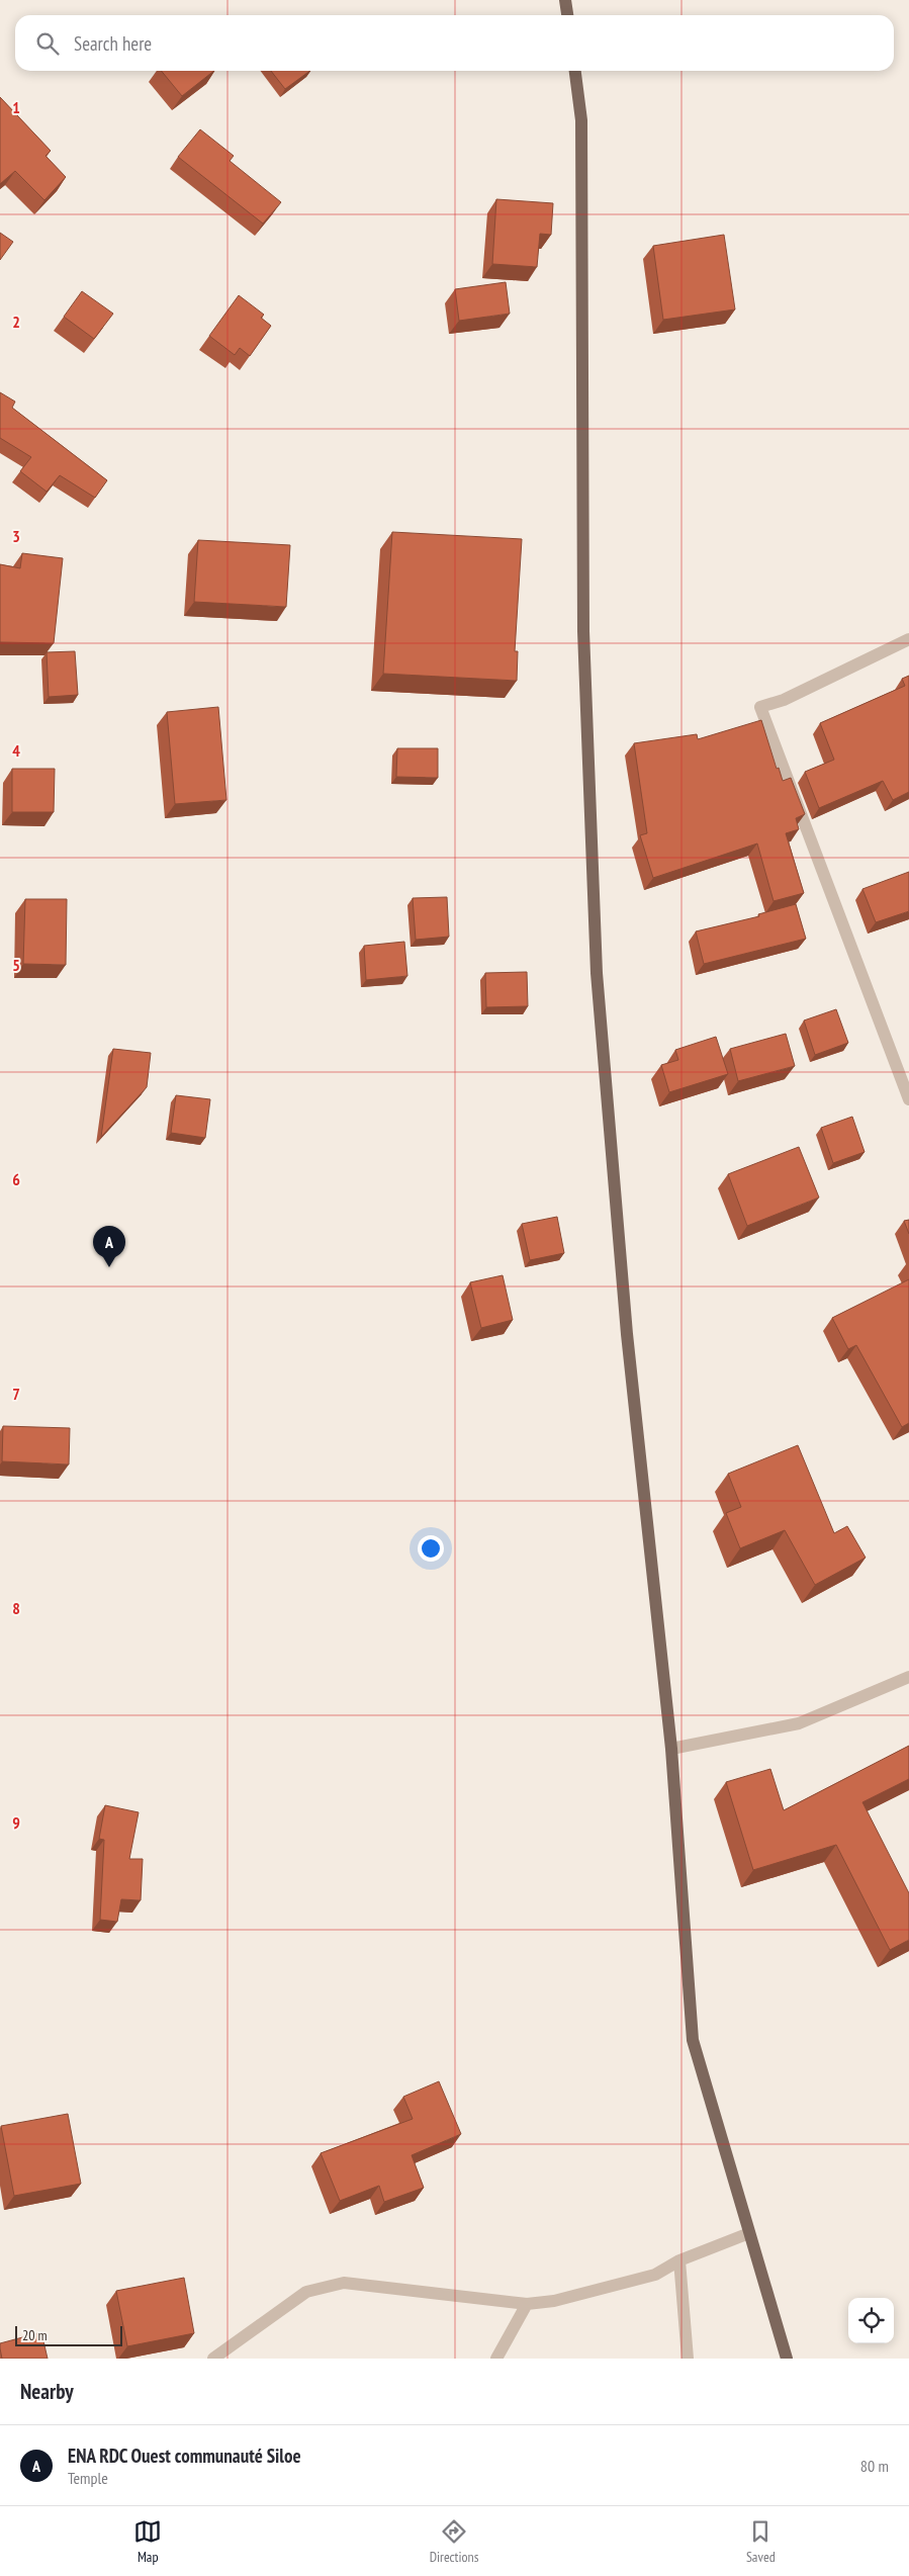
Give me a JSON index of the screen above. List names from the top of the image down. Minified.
{"scale_bar":"20 m","page":{"search":"Search here","pins":"A","scale":"20 m","heading":"Nearby","list":[{"mark":"A","name":"ENA RDC Ouest communauté Siloe","note":"Temple","value":"80 m"}],"nav":["Map","Directions","Saved"]},"grid":{"rows":["1","2","3","4","5","6","7","8","9"]}}
